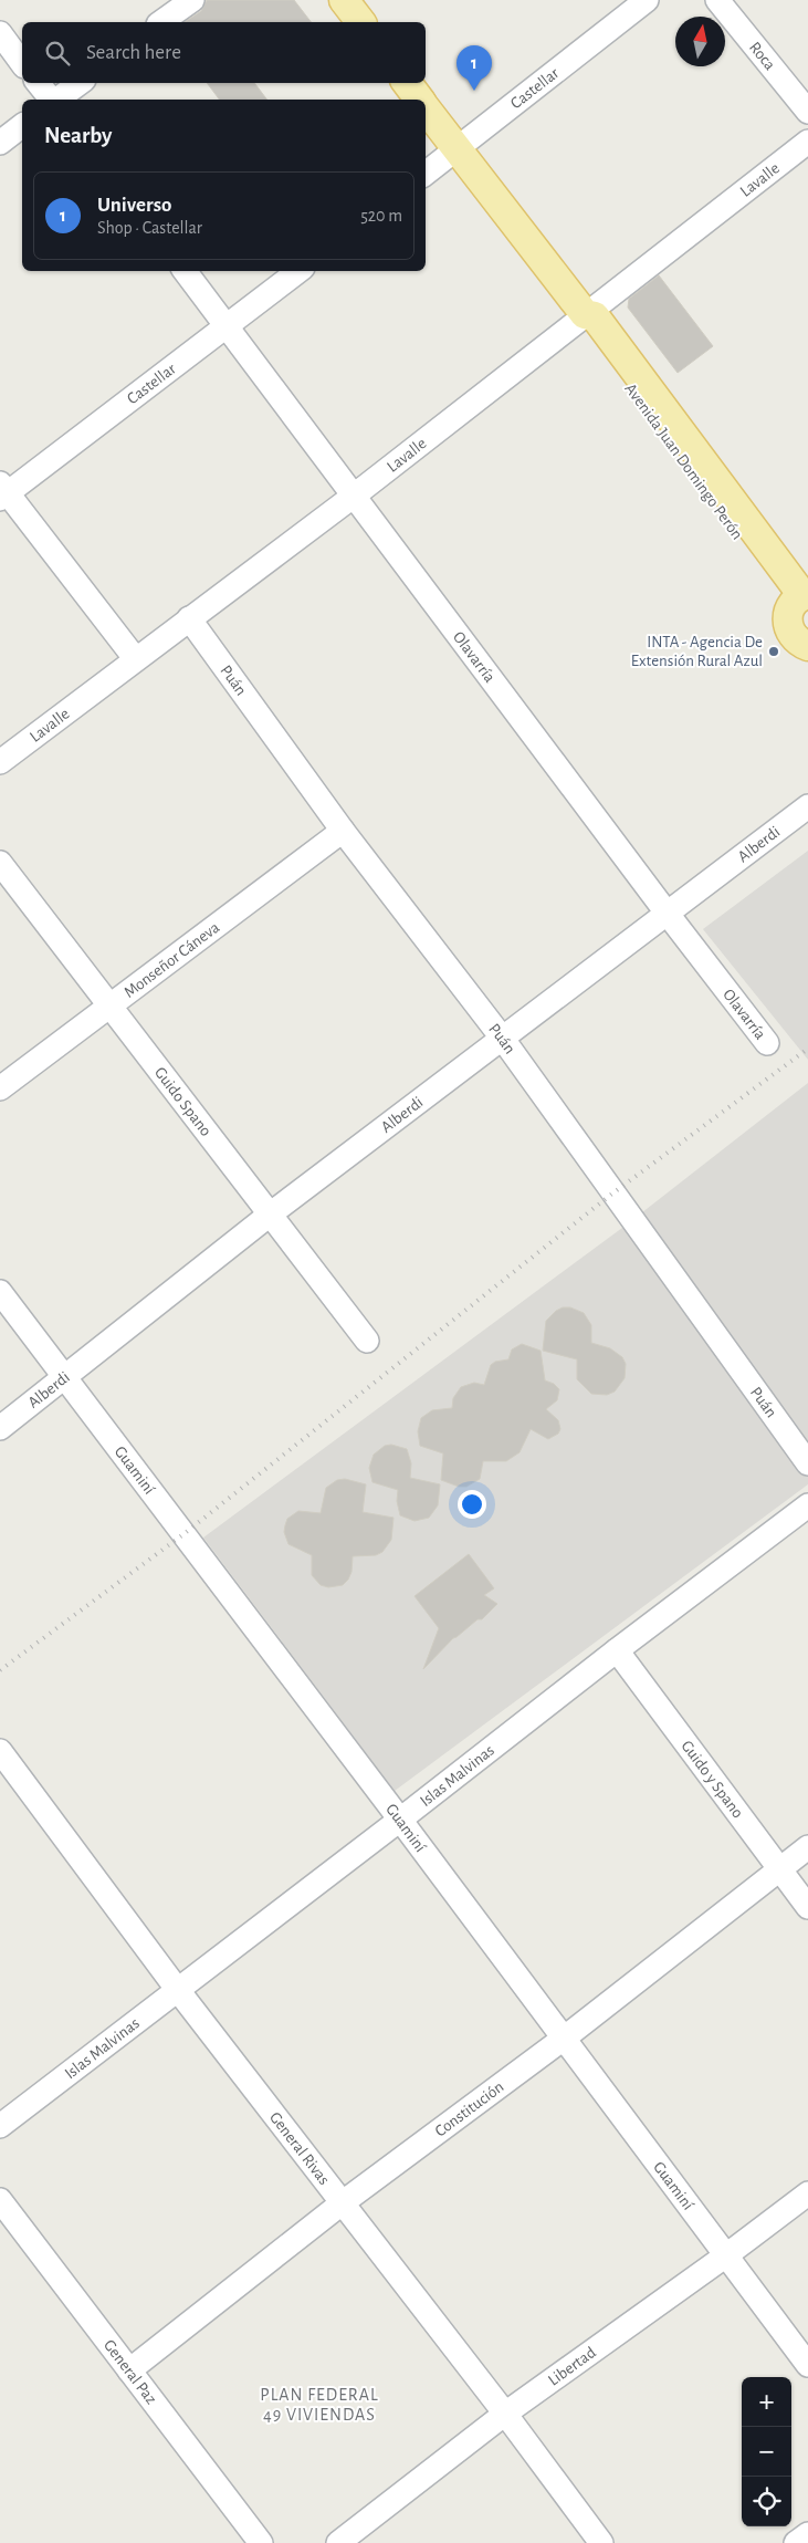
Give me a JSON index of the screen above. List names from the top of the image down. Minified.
{"streets":{"main road":["Avenida Juan Domingo Perón"],"street":["Roca","Castellar","Lavalle","Olavarría","Puán","Alberdi","Monseñor Cáneva","Guido Spano","Guaminí","Islas Malvinas","Guido y Spano","Constitución","General Rivas","Libertad","General Paz"]},"crossings":[["Castellar","Avenida Juan Domingo Perón"],["Castellar","Olavarría"],["Lavalle","Avenida Juan Domingo Perón"],["Lavalle","Olavarría"],["Lavalle","Puán"],["Olavarría","Alberdi"],["Puán","Alberdi"],["Puán","Monseñor Cáneva"],["Alberdi","Guido Spano"],["Alberdi","Guaminí"],["Monseñor Cáneva","Guido Spano"],["Guaminí","Islas Malvinas"],["Guaminí","Constitución"],["Guaminí","Libertad"],["Islas Malvinas","Guido y Spano"],["Islas Malvinas","General Rivas"],["Guido y Spano","Constitución"],["Constitución","General Rivas"],["Constitución","General Paz"],["General Rivas","Libertad"]],"districts":["PLAN FEDERAL 49 VIVIENDAS"],"places":["INTA - Agencia De Extensión Rural Azul"],"north":"top","page":{"search":"Search here","pins":"1","heading":"Nearby","list":[{"mark":"1","name":"Universo","note":"Shop · Castellar","value":"520 m"}],"map_buttons":["+","−"]}}
